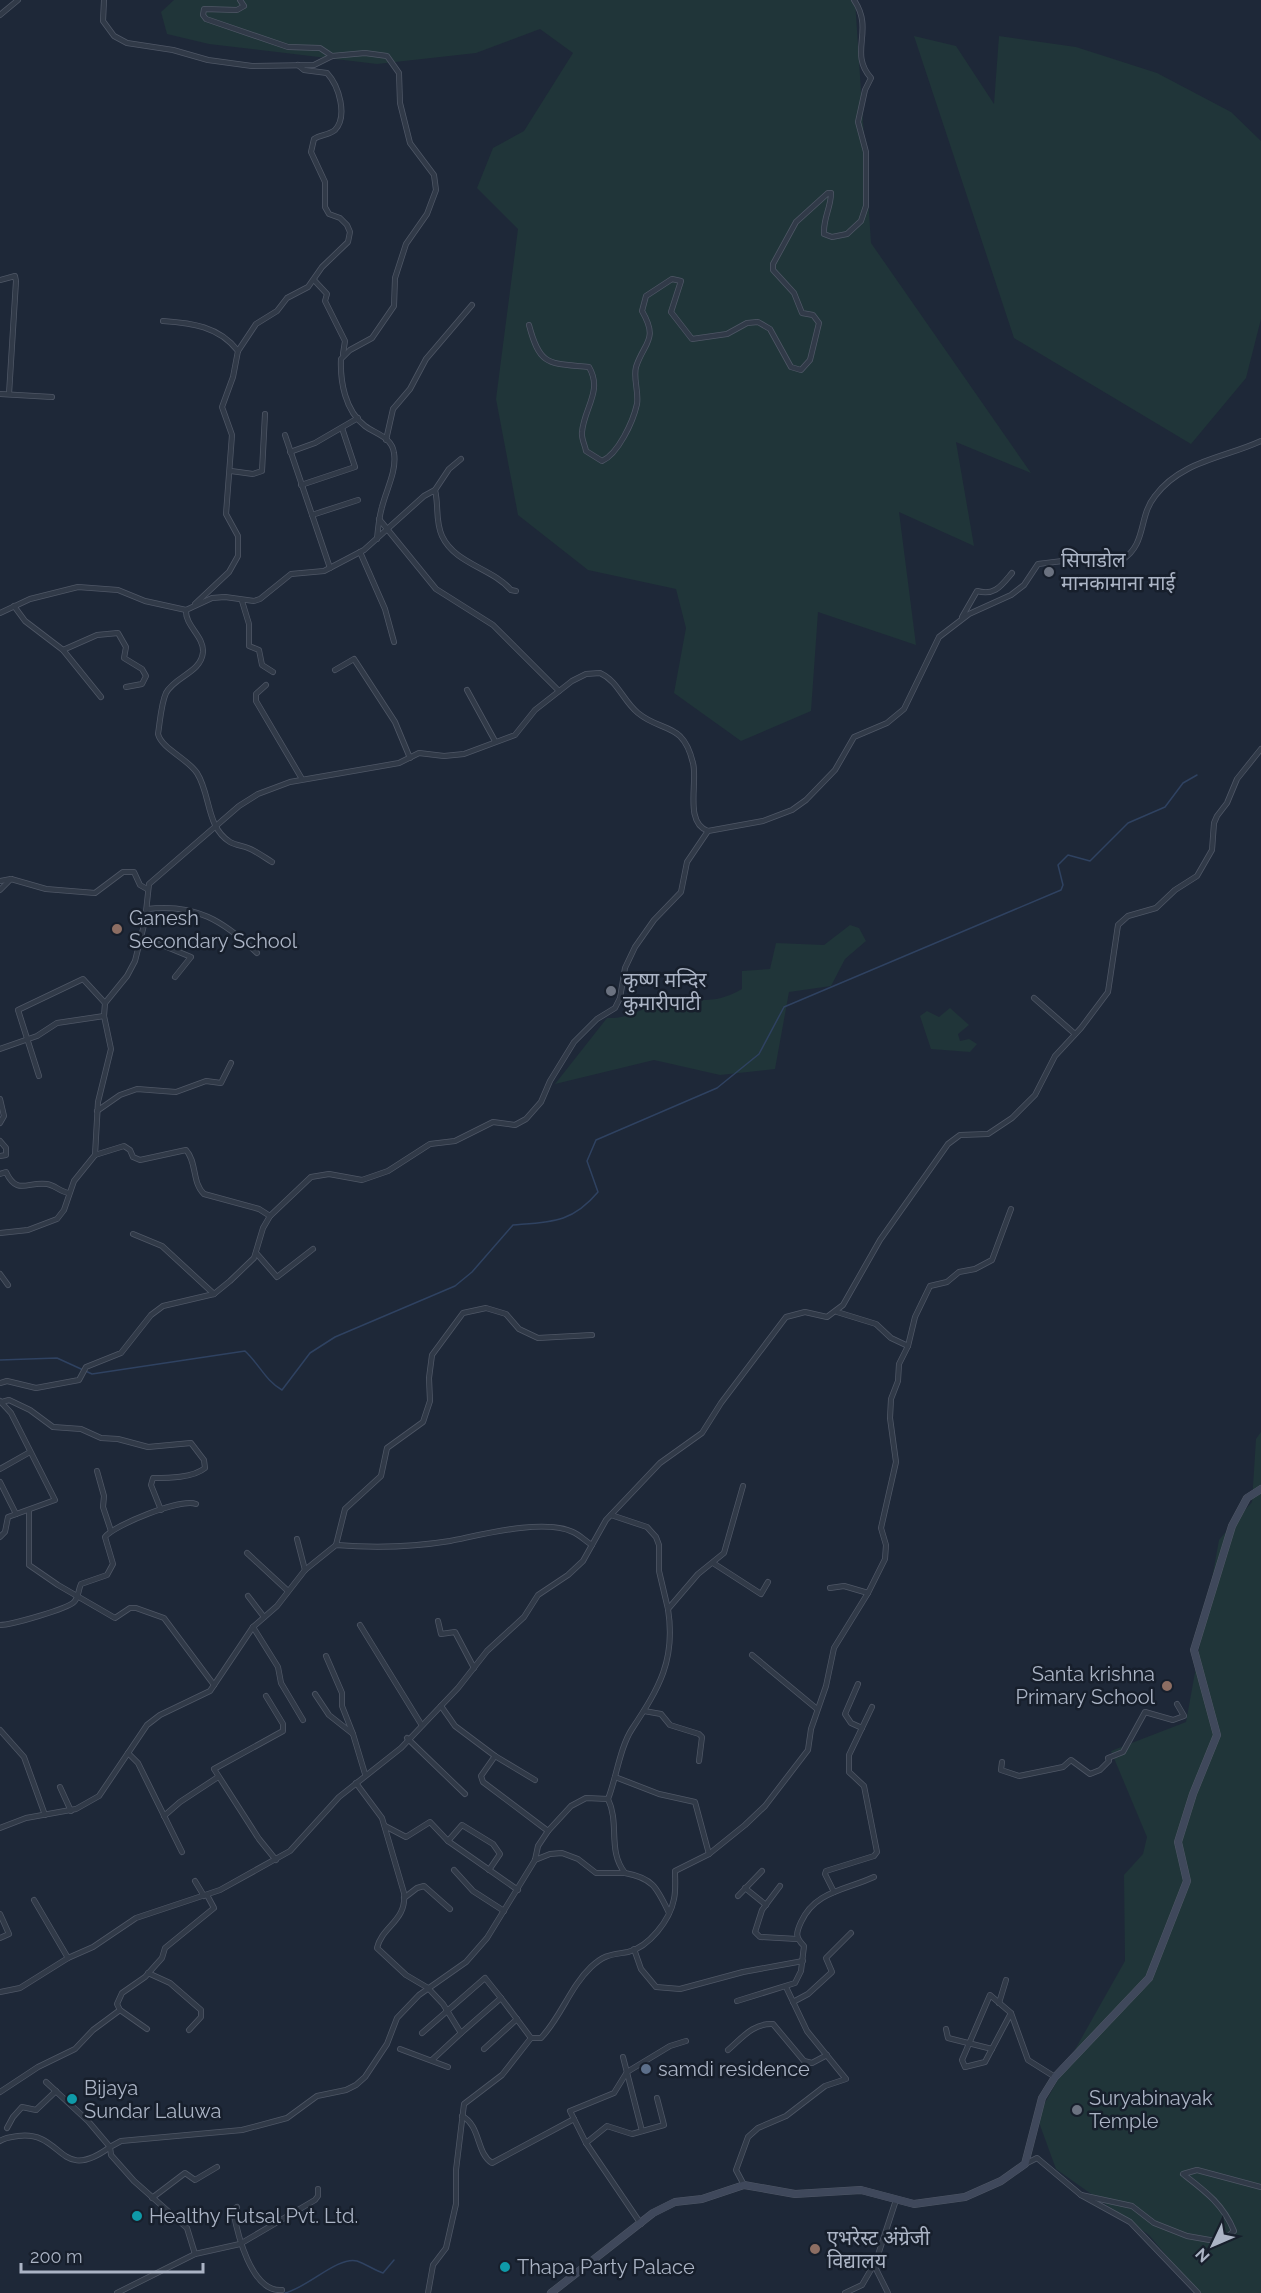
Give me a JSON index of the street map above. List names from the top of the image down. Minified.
{"places":["सिपाडोल मानकामाना माई","Ganesh Secondary School","कृष्ण मन्दिर कुमारीपाटी","Santa krishna Primary School","samdi residence","Bijaya Sundar Laluwa","Suryabinayak Temple","Healthy Futsal Pvt. Ltd.","एभरेस्ट अंग्रेजी विद्यालय","Thapa Party Palace"],"scale_bar":"200 m","north":"bottom left"}
